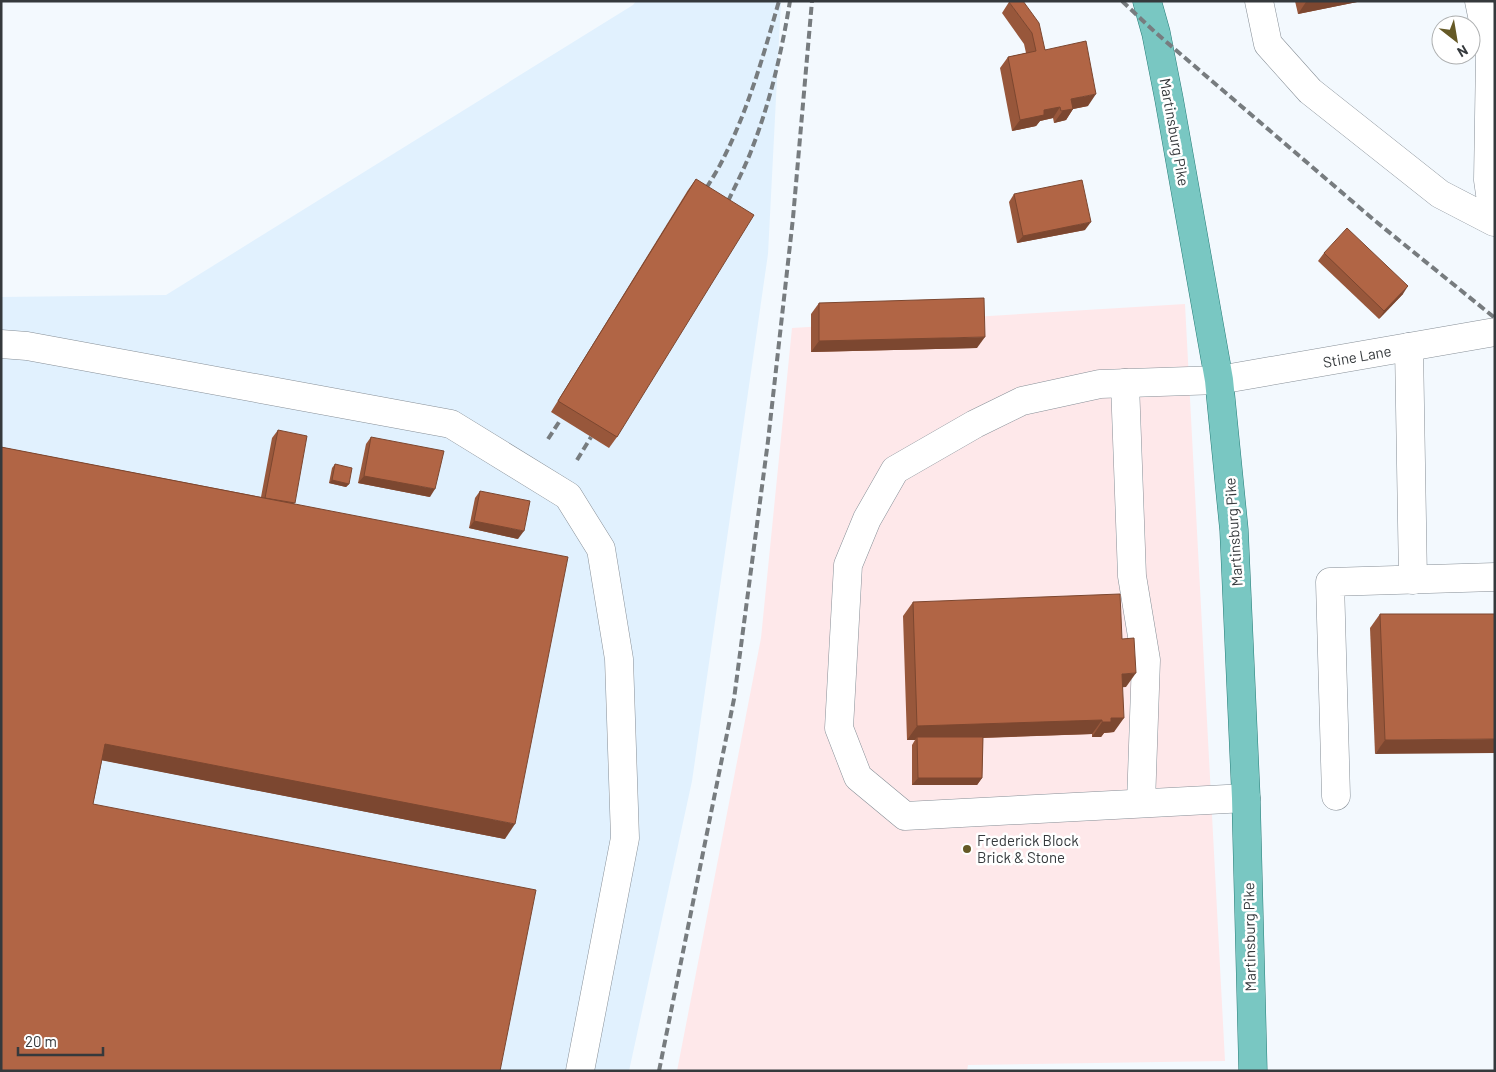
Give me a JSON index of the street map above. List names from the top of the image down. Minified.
{"streets":{"main road":["Martinsburg Pike"],"street":["Stine Lane"]},"crossings":[["Martinsburg Pike","Stine Lane"]],"places":["Frederick Block Brick & Stone"],"scale_bar":"20 m","north":"bottom right"}
